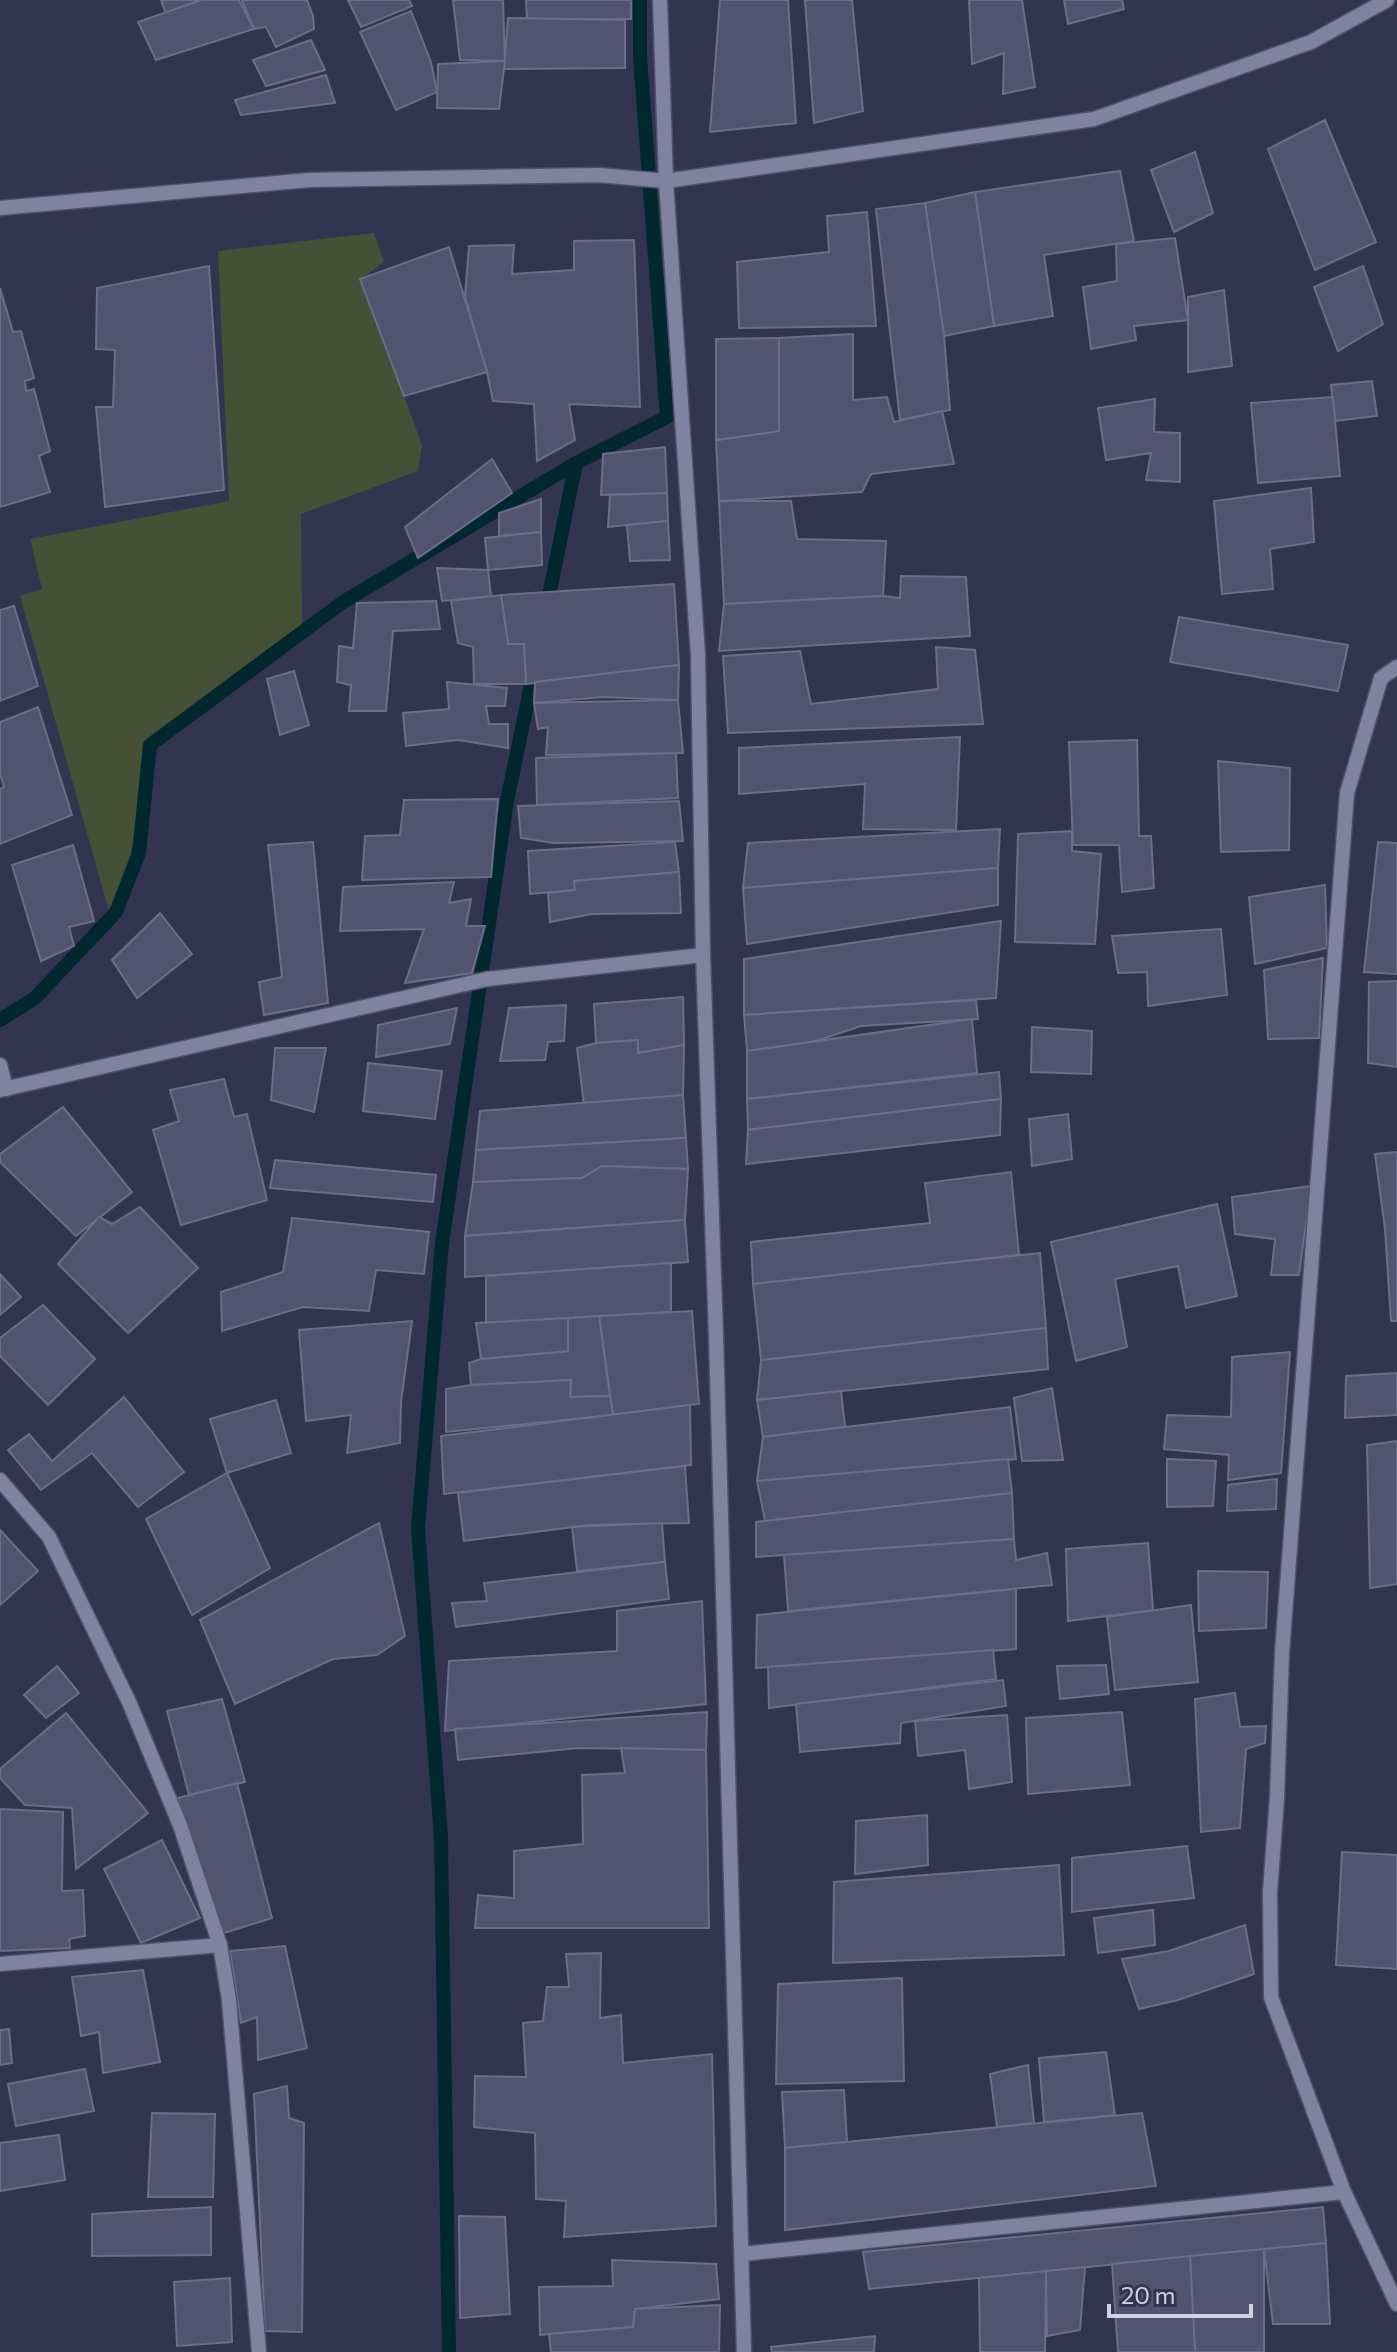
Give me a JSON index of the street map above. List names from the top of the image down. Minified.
{"scale_bar":"20 m"}
